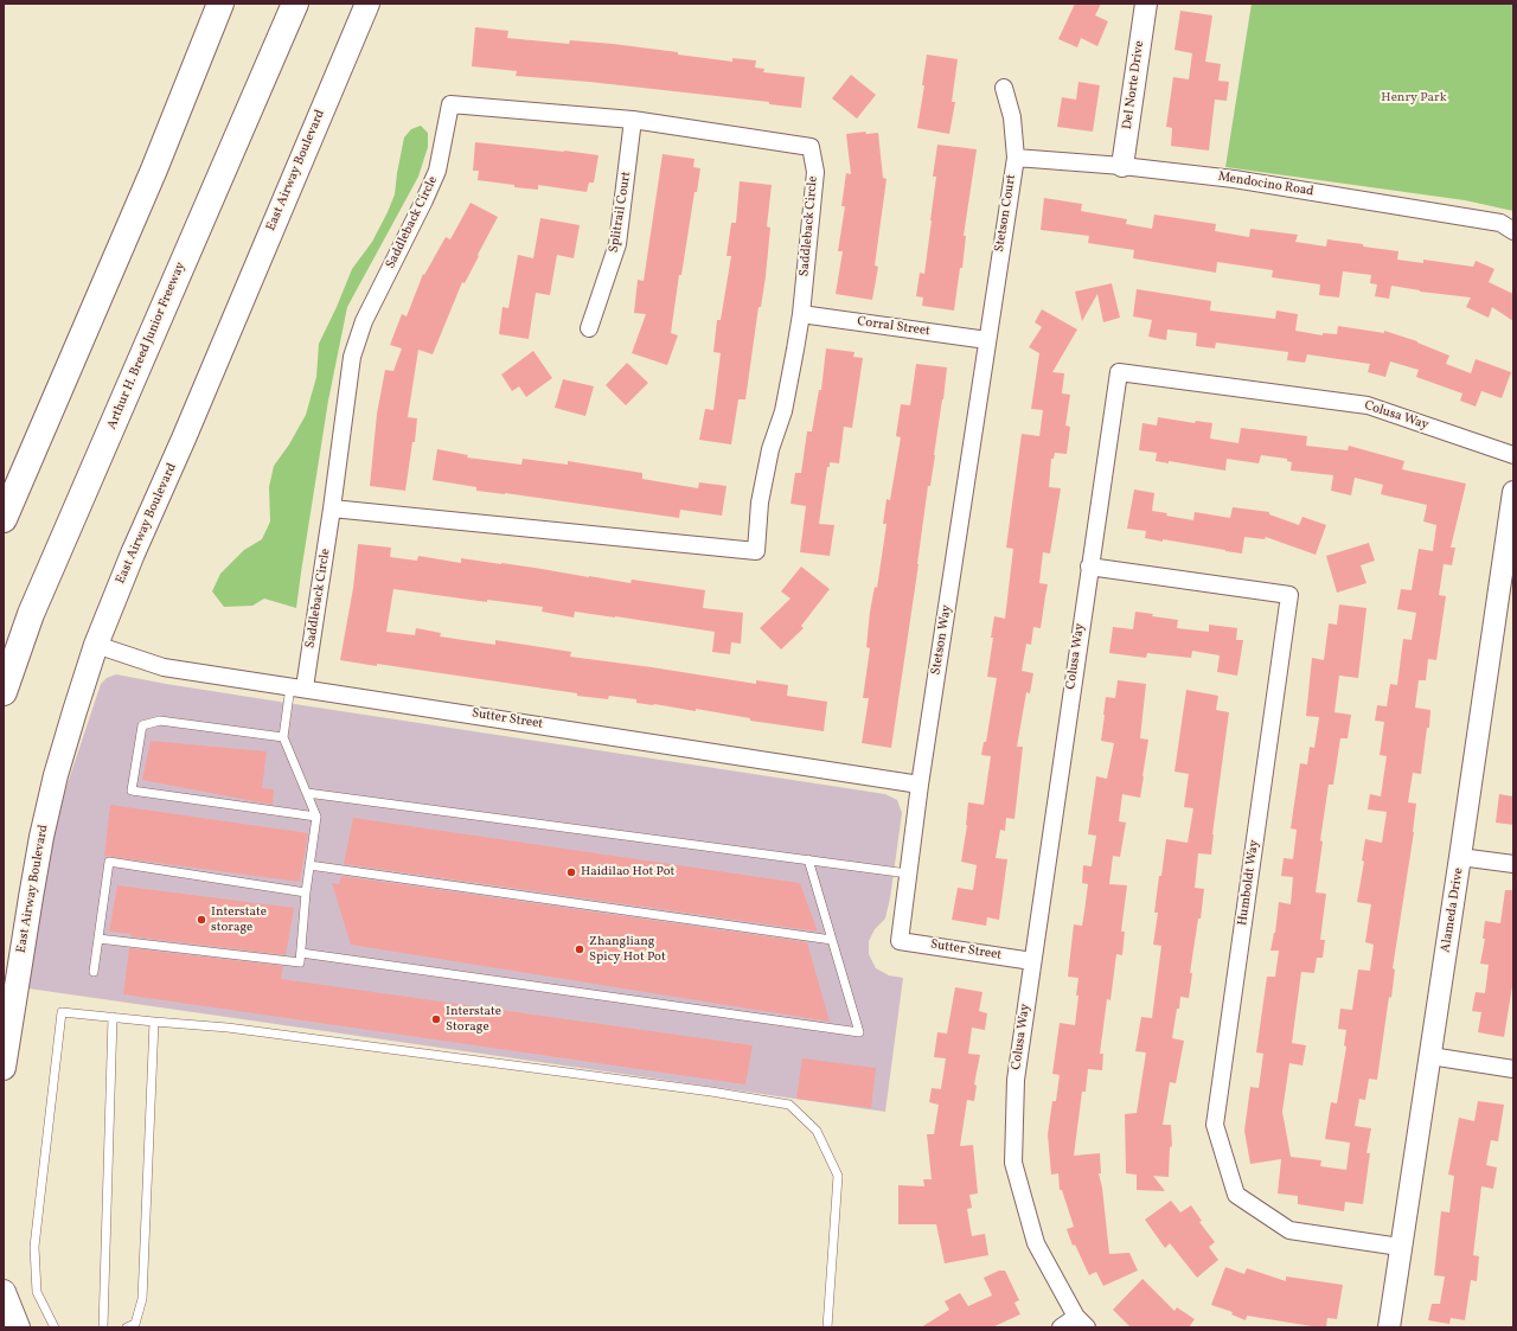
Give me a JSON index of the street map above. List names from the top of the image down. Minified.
{"streets":{"highway":["Arthur H. Breed Junior Freeway"],"main road":["East Airway Boulevard"],"street":["Del Norte Drive","Mendocino Road","Splitrail Court","Stetson Court","Saddleback Circle","Corral Street","Colusa Way","Stetson Way","Sutter Street","Humboldt Way","Alameda Drive"]},"crossings":[["Del Norte Drive","Mendocino Road"],["East Airway Boulevard","Sutter Street"],["Mendocino Road","Stetson Court"],["Splitrail Court","Saddleback Circle"],["Stetson Court","Corral Street"],["Stetson Court","Stetson Way"],["Saddleback Circle","Corral Street"],["Saddleback Circle","Sutter Street"],["Corral Street","Stetson Way"],["Colusa Way","Sutter Street"],["Colusa Way","Humboldt Way"],["Stetson Way","Sutter Street"],["Humboldt Way","Alameda Drive"]],"parks":["Henry Park"],"places":["Haidilao Hot Pot","Interstate storage","Zhangliang Spicy Hot Pot","Interstate Storage"]}
